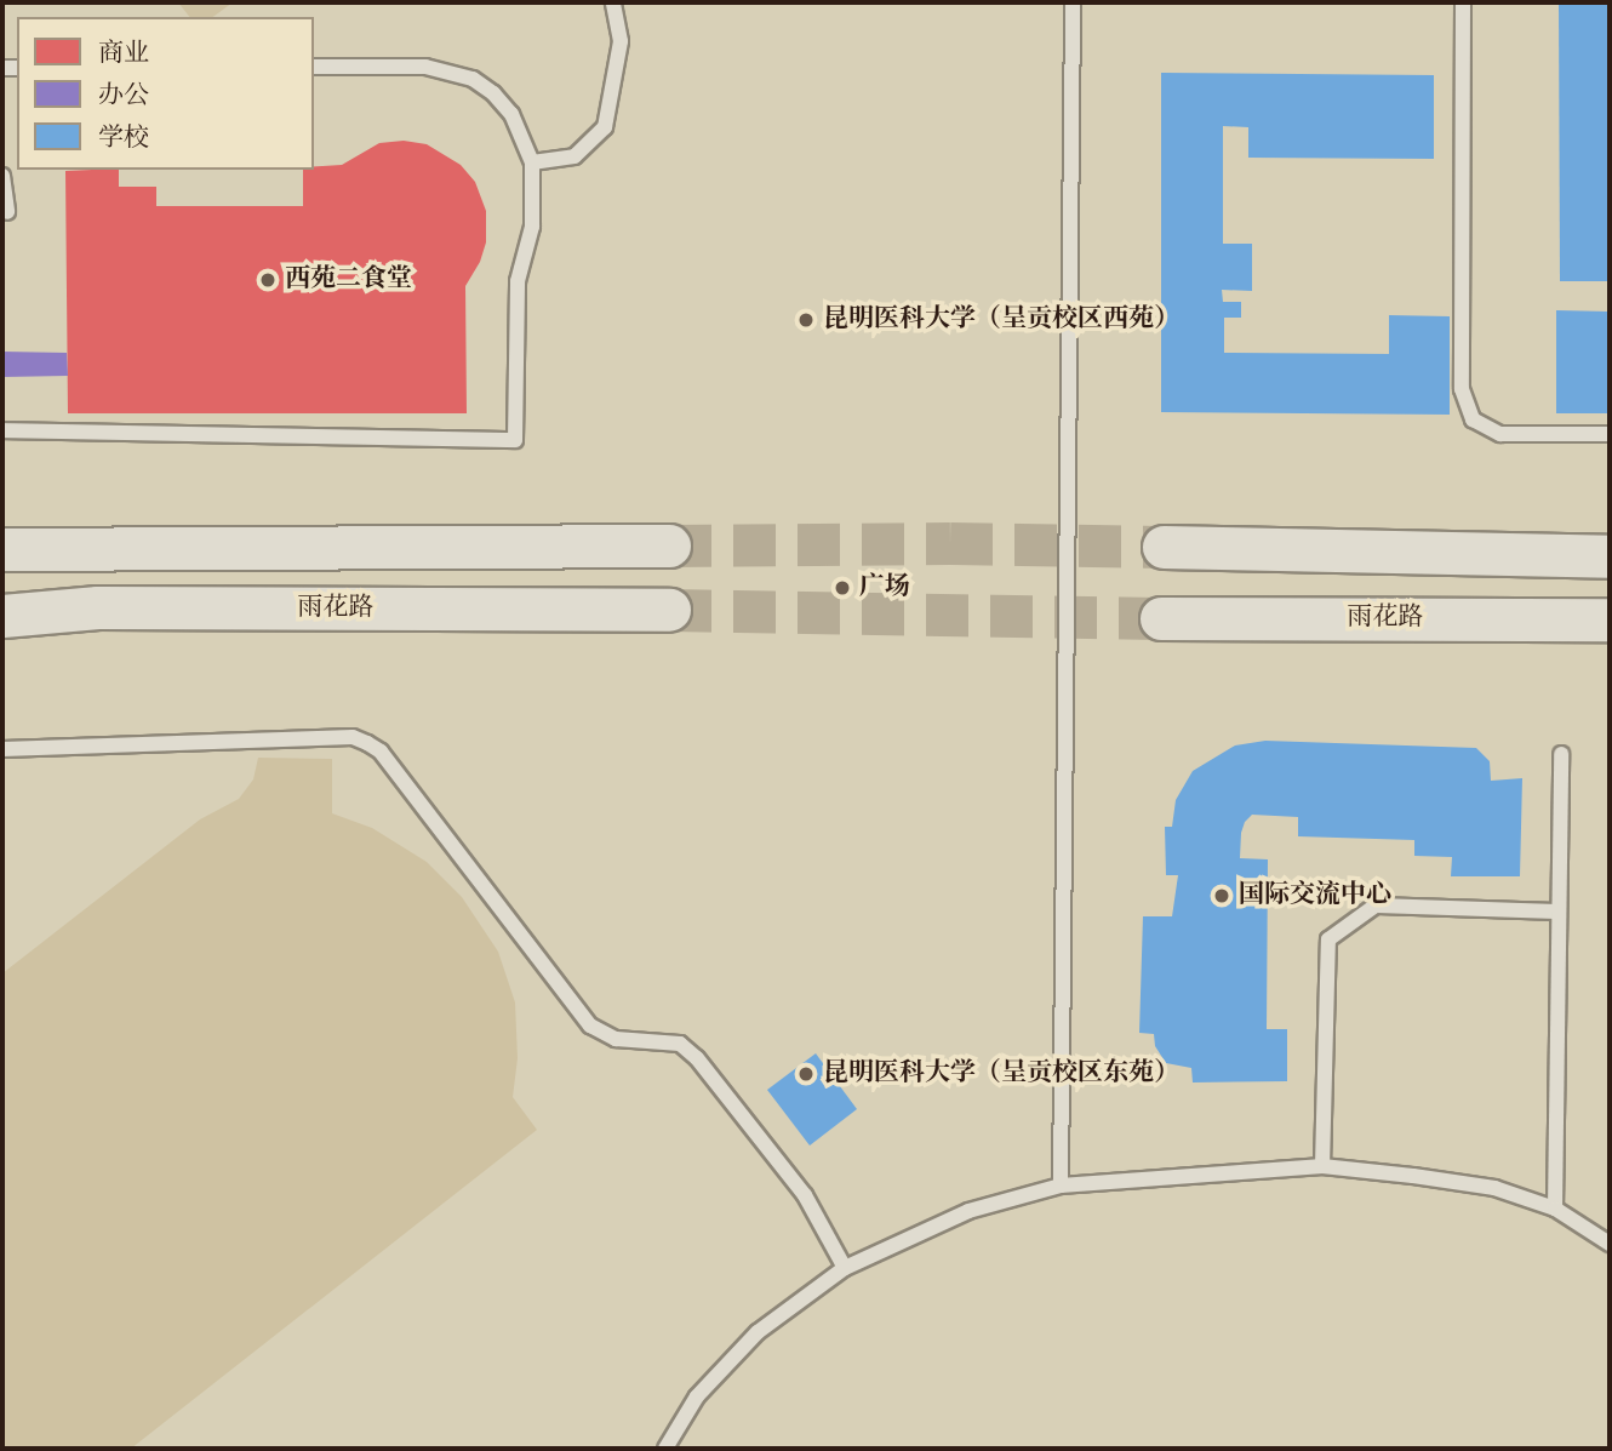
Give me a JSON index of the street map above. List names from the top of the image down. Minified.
{"streets":{"street":["雨花路"]},"places":["西苑二食堂","昆明医科大学（呈贡校区西苑）","广场","国际交流中心","昆明医科大学（呈贡校区东苑）"],"legend":["商业","办公","学校"]}
